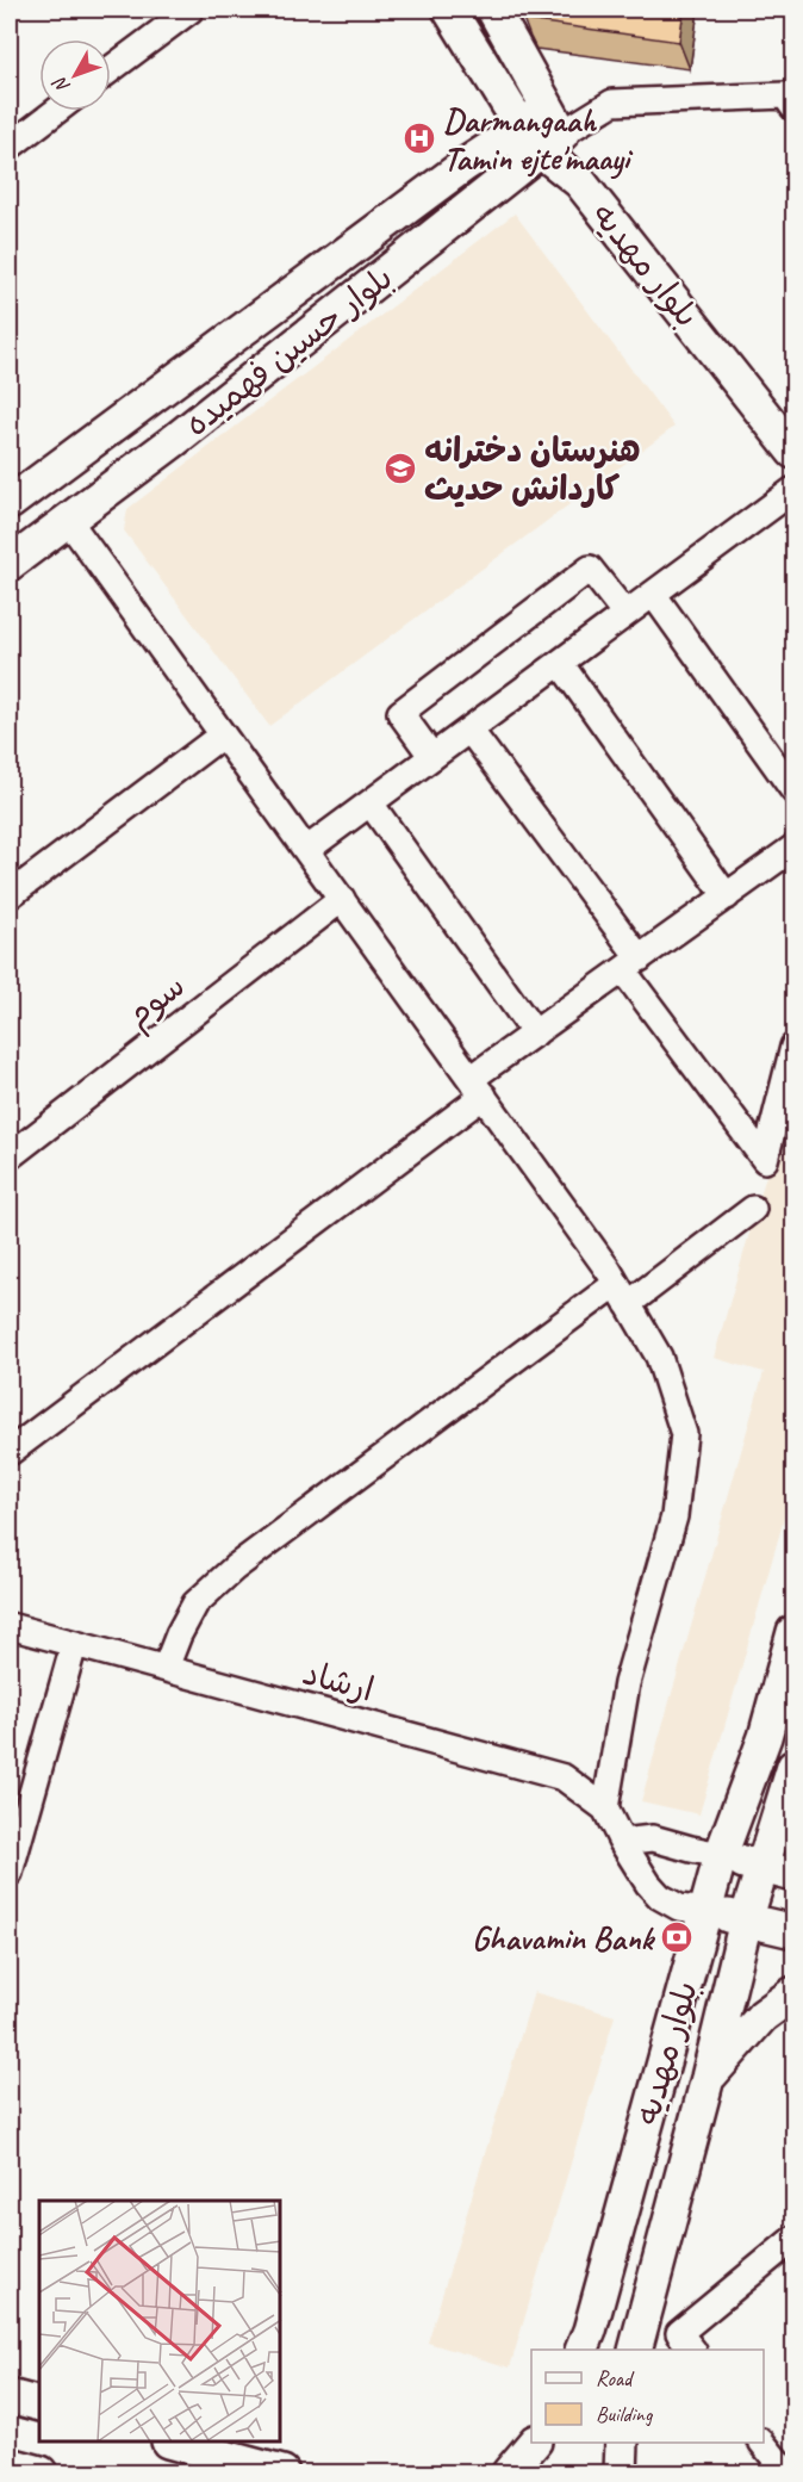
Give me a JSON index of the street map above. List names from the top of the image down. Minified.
{"streets":{"street":["بلوار مهدیه","بلوار حسین فهمیده","سوم","ارشاد"]},"crossings":[["بلوار مهدیه","بلوار حسین فهمیده"],["بلوار مهدیه","ارشاد"]],"places":{"hospital":["Darmangaah Tamin ejte'maayi"],"school or university":["هنرستان دخترانه کاردانش حدیث"],"bank":["Ghavamin Bank"]},"legend":["Road","Building"],"north":"bottom left"}
